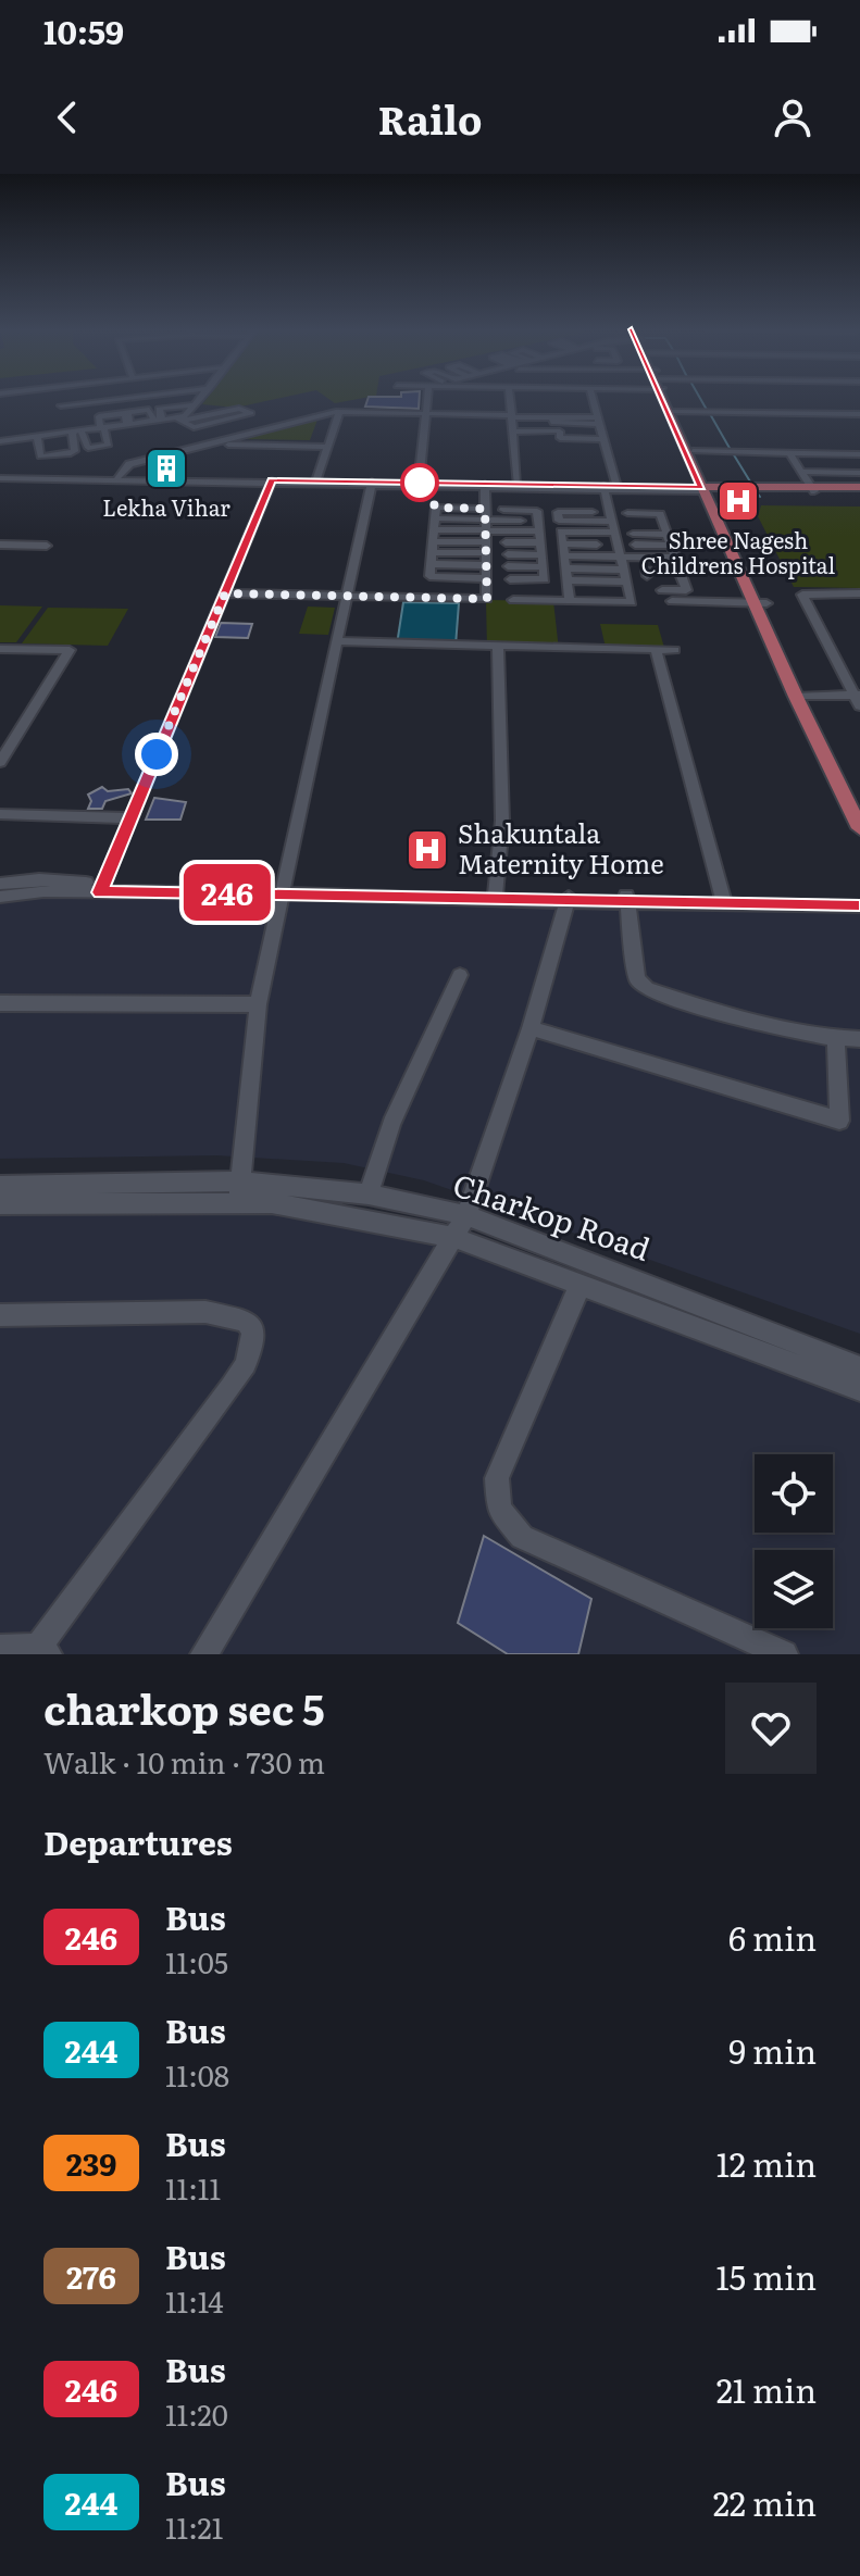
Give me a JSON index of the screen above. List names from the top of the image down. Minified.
{"streets":{"street":["Charkop Road"]},"places":{"building":["Lekha Vihar"],"hospital":["Shree Nagesh Childrens Hospital","Shakuntala Maternity Home"]},"lines":["bus line 246"],"page":{"status":"10:59","header":"Railo","on_map":"246","heading":[["charkop sec 5","Walk · 10 min · 730 m"],"Departures"],"list":[{"mark":"246","name":"Bus","note":"11:05","value":"6 min"},{"mark":"244","name":"Bus","note":"11:08","value":"9 min"},{"mark":"239","name":"Bus","note":"11:11","value":"12 min"},{"mark":"276","name":"Bus","note":"11:14","value":"15 min"},{"mark":"246","name":"Bus","note":"11:20","value":"21 min"},{"mark":"244","name":"Bus","note":"11:21","value":"22 min"}]}}
